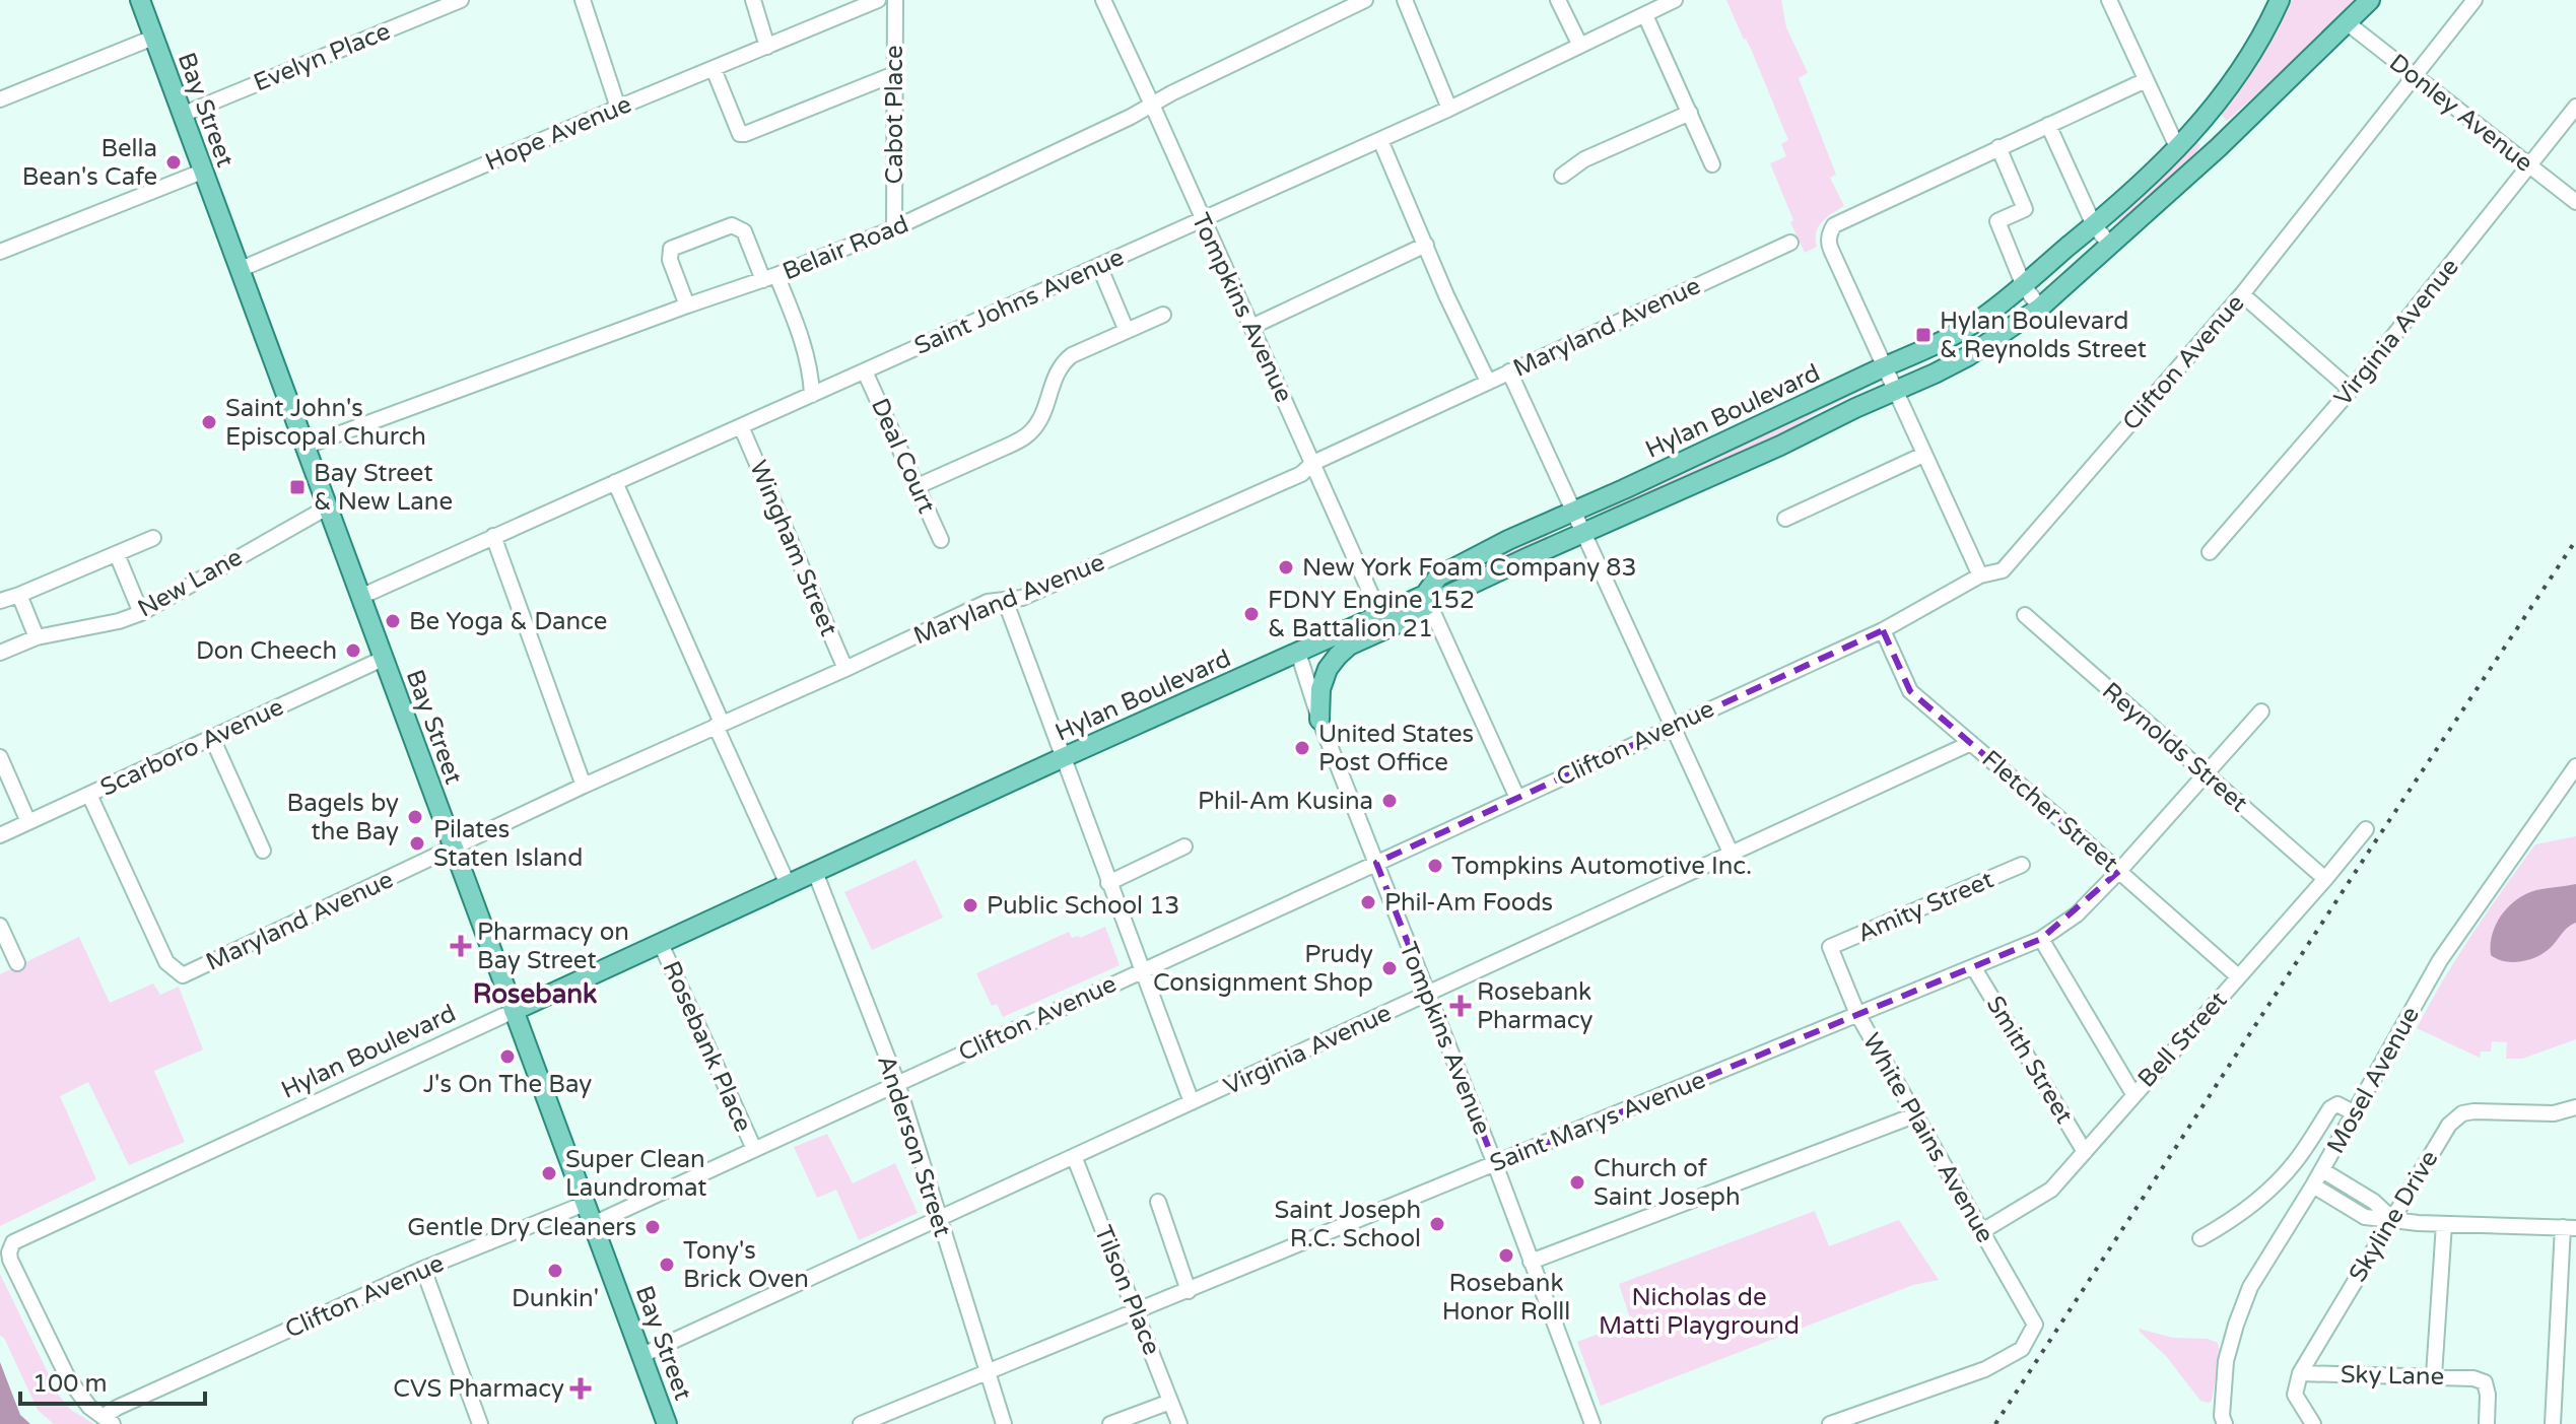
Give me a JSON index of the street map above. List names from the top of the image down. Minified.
{"streets":{"main road":["Bay Street","Hylan Boulevard"],"street":["Evelyn Place","Donley Avenue","Cabot Place","Hope Avenue","Belair Road","Saint Johns Avenue","Tompkins Avenue","Maryland Avenue","Virginia Avenue","Clifton Avenue","Deal Court","Wingham Street","New Lane","Scarboro Avenue","Reynolds Street","Fletcher Street","Amity Street","Bell Street","Rosebank Place","Smith Street","Mosel Avenue","Saint Marys Avenue","White Plains Avenue","Anderson Street","Skyline Drive","Tilson Place","Sky Lane"]},"crossings":[["Evelyn Place","Bay Street"],["Bay Street","Hope Avenue"],["Bay Street","Belair Road"],["Bay Street","Saint Johns Avenue"],["Bay Street","Maryland Avenue"],["Bay Street","Virginia Avenue"],["Bay Street","Clifton Avenue"],["Bay Street","Hylan Boulevard"],["Bay Street","New Lane"],["Bay Street","Scarboro Avenue"],["Donley Avenue","Virginia Avenue"],["Donley Avenue","Clifton Avenue"],["Donley Avenue","Hylan Boulevard"],["Cabot Place","Belair Road"],["Belair Road","Tompkins Avenue"],["Saint Johns Avenue","Tompkins Avenue"],["Saint Johns Avenue","Deal Court"],["Saint Johns Avenue","Wingham Street"],["Tompkins Avenue","Maryland Avenue"],["Tompkins Avenue","Virginia Avenue"],["Tompkins Avenue","Clifton Avenue"],["Tompkins Avenue","Hylan Boulevard"],["Tompkins Avenue","Saint Marys Avenue"],["Maryland Avenue","Wingham Street"],["Maryland Avenue","Scarboro Avenue"],["Virginia Avenue","Fletcher Street"],["Virginia Avenue","Anderson Street"],["Virginia Avenue","Tilson Place"],["Clifton Avenue","Hylan Boulevard"],["Clifton Avenue","Fletcher Street"],["Clifton Avenue","Rosebank Place"],["Clifton Avenue","Anderson Street"],["Hylan Boulevard","Rosebank Place"],["Hylan Boulevard","Anderson Street"],["Reynolds Street","Bell Street"],["Reynolds Street","Saint Marys Avenue"],["Fletcher Street","Bell Street"],["Fletcher Street","Saint Marys Avenue"],["Amity Street","White Plains Avenue"],["Bell Street","Smith Street"],["Bell Street","White Plains Avenue"],["Smith Street","Saint Marys Avenue"],["Saint Marys Avenue","White Plains Avenue"],["Saint Marys Avenue","Anderson Street"],["Saint Marys Avenue","Tilson Place"],["Skyline Drive","Sky Lane"]],"districts":["Rosebank"],"parks":["Nicholas de Matti Playground"],"places":{"other":["Bella Bean's Cafe","Saint John's Episcopal Church","New York Foam Company 83","FDNY Engine 152 & Battalion 21","Be Yoga & Dance","Don Cheech","United States Post Office","Phil-Am Kusina","Bagels by the Bay","Pilates Staten Island","Tompkins Automotive Inc.","Phil-Am Foods","Public School 13","Prudy Consignment Shop","J's On The Bay","Super Clean Laundromat","Church of Saint Joseph","Saint Joseph R.C. School","Gentle Dry Cleaners","Rosebank Honor Rolll","Tony's Brick Oven","Dunkin'"],"transit":["Hylan Boulevard & Reynolds Street","Bay Street & New Lane"],"health":["Pharmacy on Bay Street","Rosebank Pharmacy","CVS Pharmacy"]},"scale_bar":"100 m"}
